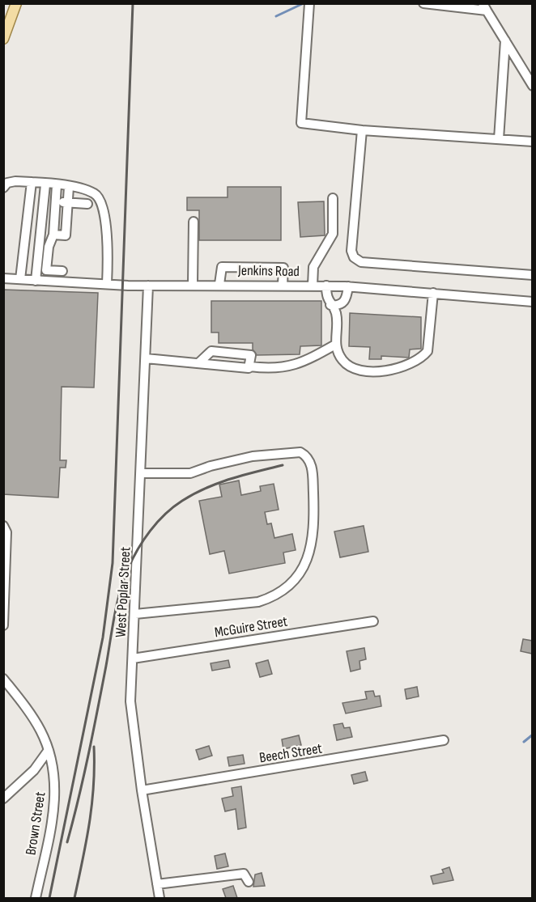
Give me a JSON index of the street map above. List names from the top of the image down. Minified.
{"streets":{"street":["Jenkins Road","West Poplar Street","McGuire Street","Beech Street","Brown Street"]},"crossings":[["Jenkins Road","West Poplar Street"],["West Poplar Street","McGuire Street"],["West Poplar Street","Beech Street"]]}
